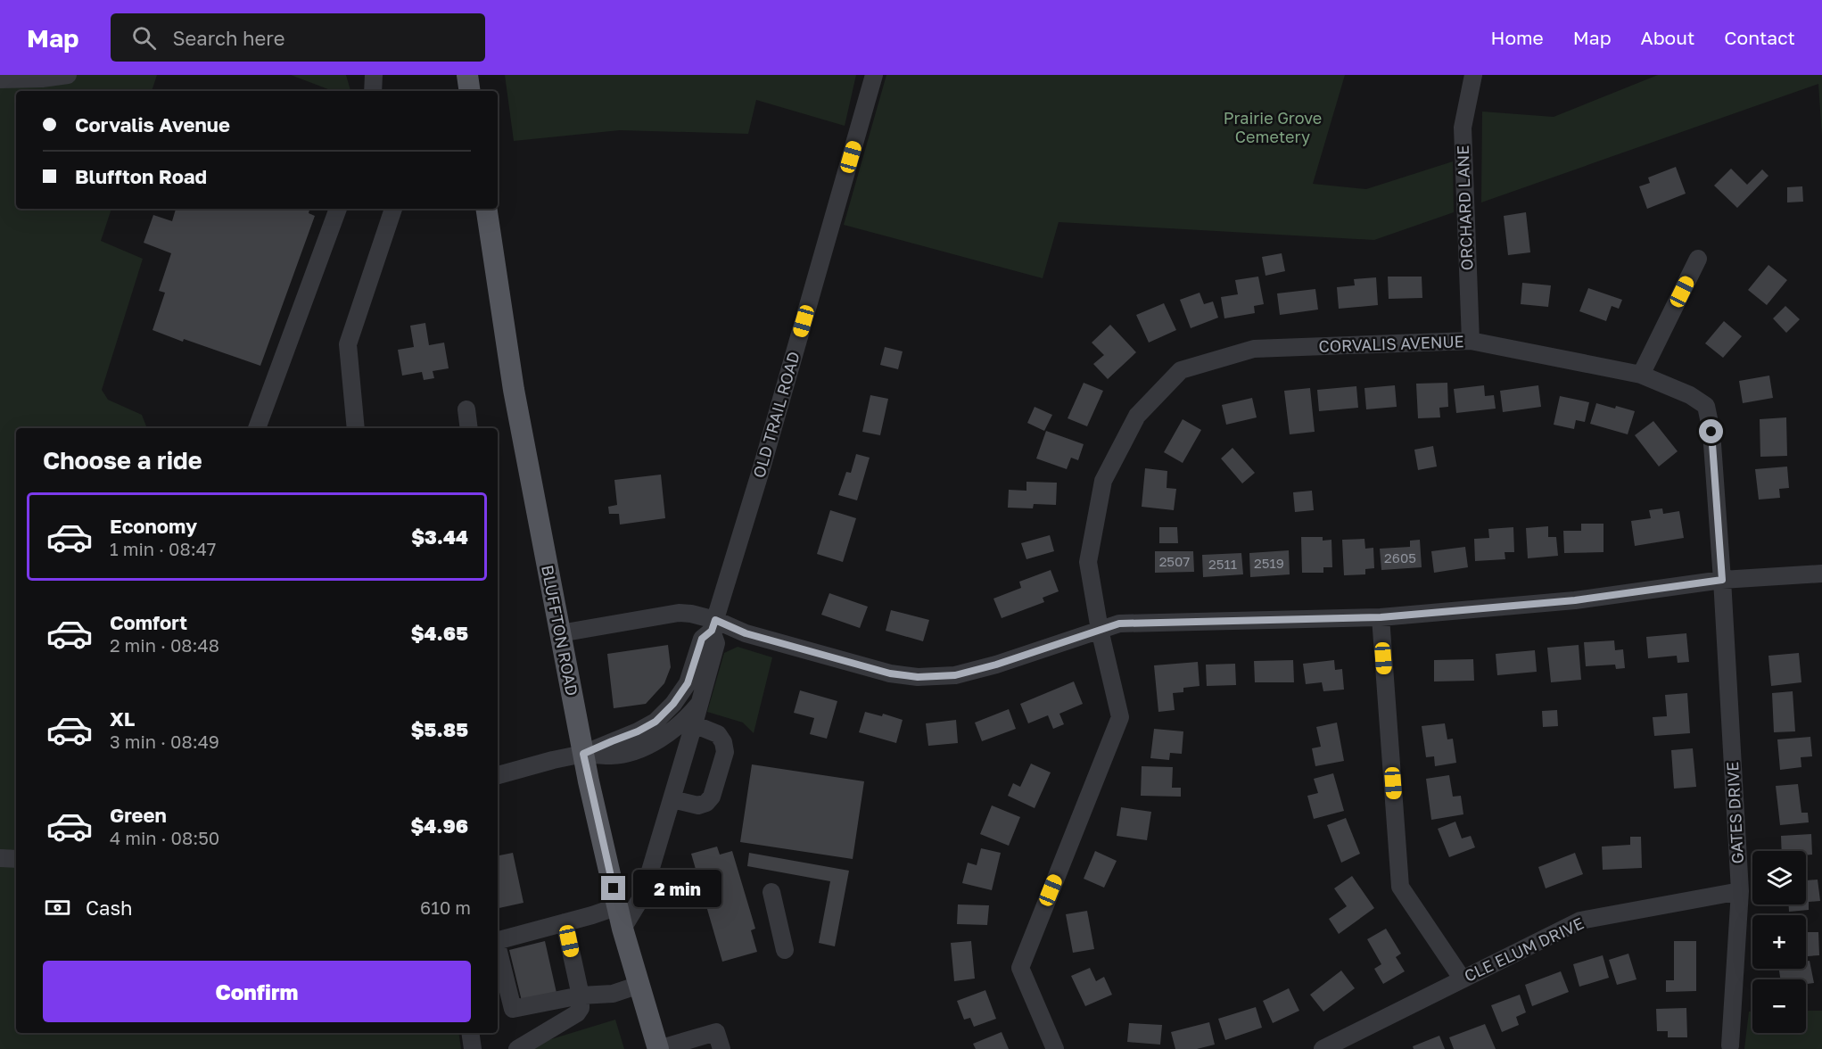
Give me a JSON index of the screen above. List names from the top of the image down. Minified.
{"streets":{"main road":["BLUFFTON ROAD"],"street":["ORCHARD LANE","CORVALIS AVENUE","OLD TRAIL ROAD","GATES DRIVE","CLE ELUM DRIVE"]},"crossings":[["ORCHARD LANE","CORVALIS AVENUE"],["CORVALIS AVENUE","GATES DRIVE"],["OLD TRAIL ROAD","BLUFFTON ROAD"],["GATES DRIVE","CLE ELUM DRIVE"]],"parks":["Prairie Grove Cemetery"],"house_numbers":["2605","2507","2519","2511"],"page":{"header":"Map","search":"Search here","nav":["Home","Map","About","Contact"],"banner":["Corvalis Avenue","Bluffton Road"],"heading":"Choose a ride","list":[{"name":"Economy","note":"1 min · 08:47","value":"$3.44"},{"name":"Comfort","note":"2 min · 08:48","value":"$4.65"},{"name":"XL","note":"3 min · 08:49","value":"$5.85"},{"name":"Green","note":"4 min · 08:50","value":"$4.96"}],"map_buttons":["+","−"],"bubble":"2 min","pay":["Cash","610 m"],"buttons":"Confirm"}}
